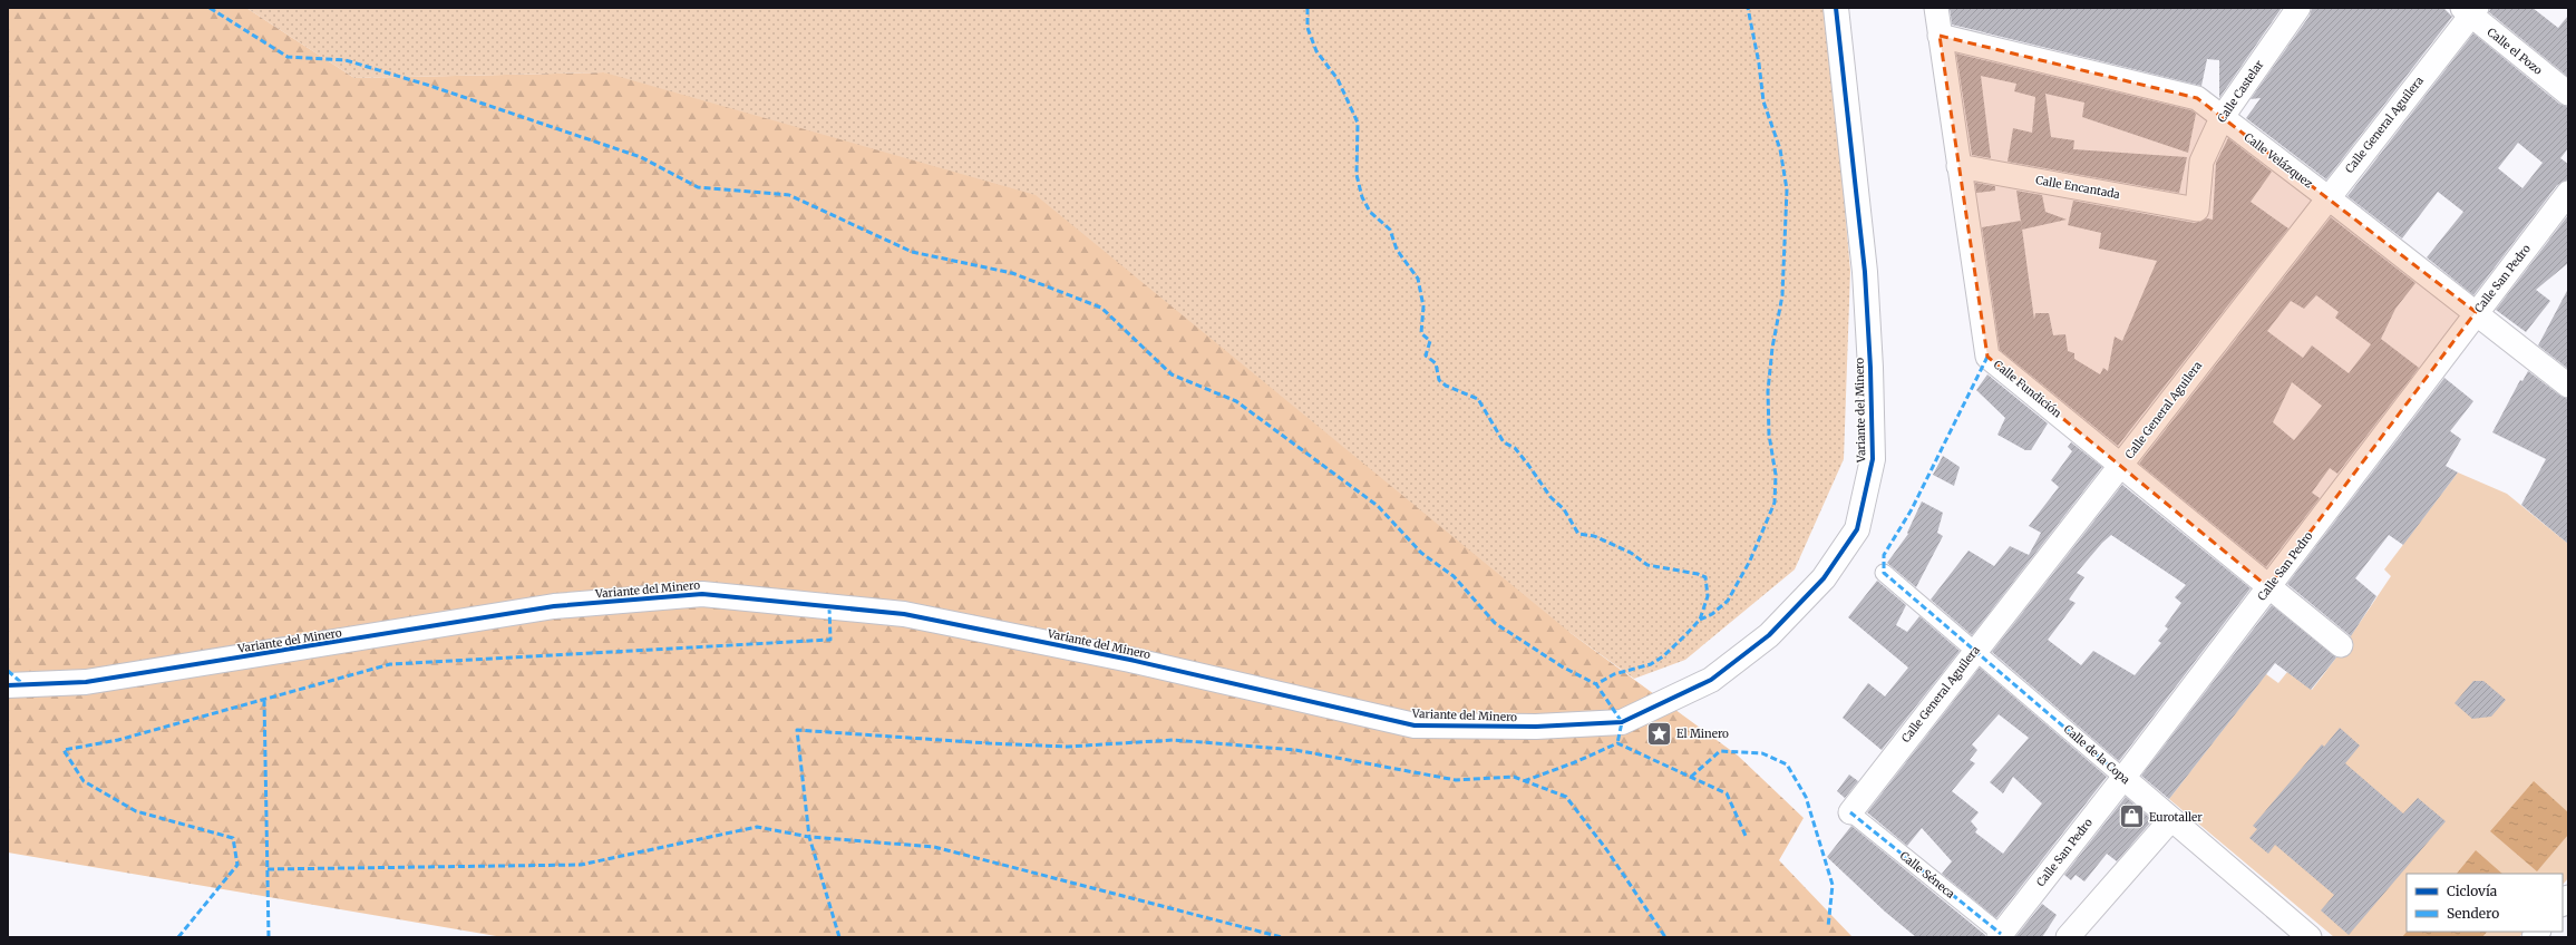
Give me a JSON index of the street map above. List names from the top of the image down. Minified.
{"streets":{"street":["Calle el Pozo","Calle Castelar","Calle General Aguilera","Calle Velázquez","Calle Encantada","Calle San Pedro","Calle Fundición","Variante del Minero","Calle de la Copa","Calle Séneca"]},"crossings":[["Calle el Pozo","Calle General Aguilera"],["Calle Castelar","Calle Velázquez"],["Calle Castelar","Calle Encantada"],["Calle General Aguilera","Calle Velázquez"],["Calle General Aguilera","Calle Fundición"],["Calle General Aguilera","Calle de la Copa"],["Calle General Aguilera","Calle Séneca"],["Calle Velázquez","Calle San Pedro"],["Calle Velázquez","Calle Fundición"],["Calle Encantada","Calle Fundición"],["Calle San Pedro","Calle Fundición"],["Calle San Pedro","Calle de la Copa"],["Calle San Pedro","Calle Séneca"]],"places":{"place":["El Minero"],"shop":["Eurotaller"]},"legend":["Ciclovía","Sendero"]}
